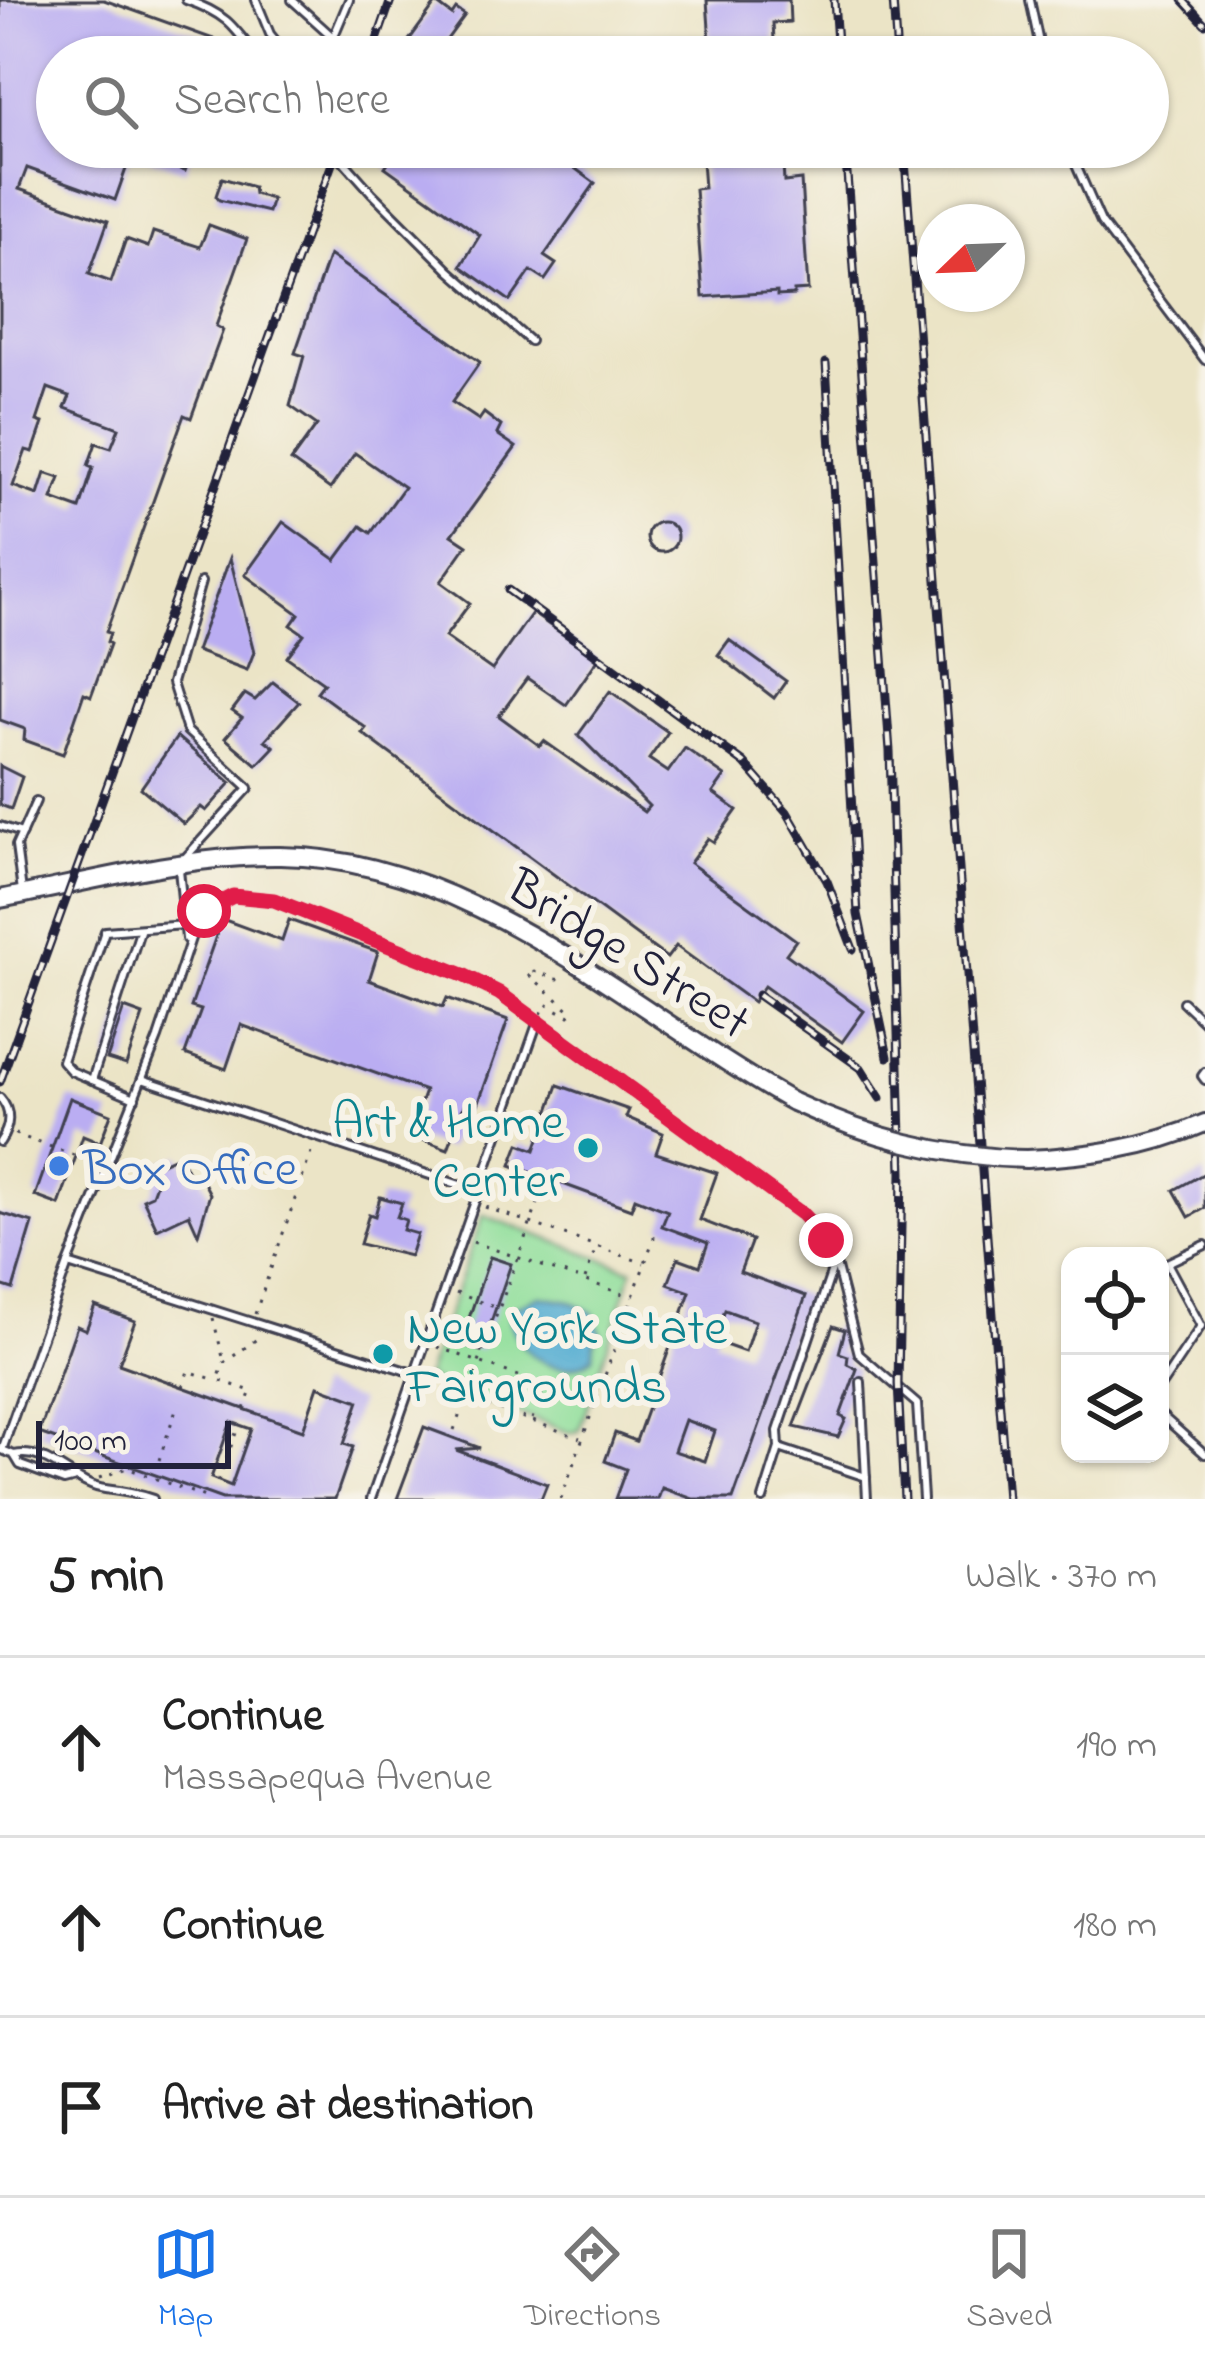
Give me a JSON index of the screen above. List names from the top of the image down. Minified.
{"streets":{"main road":["Bridge Street"]},"places":["Art & Home Center","Box Office","New York State Fairgrounds"],"scale_bar":"100 m","north":"bottom left","page":{"search":"Search here","scale":"100 m","heading":["5 min","Walk · 370 m"],"list":[["Continue","Massapequa Avenue","190 m"],["Continue","180 m"],"Arrive at destination"],"nav":["Map","Directions","Saved"]}}
